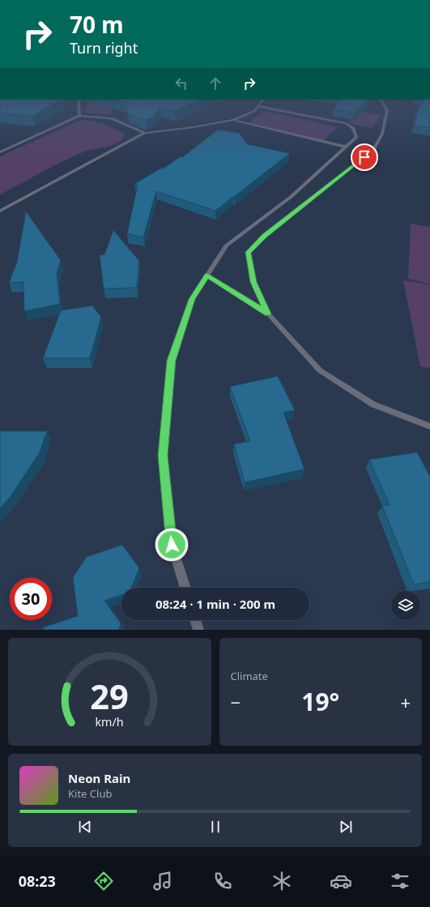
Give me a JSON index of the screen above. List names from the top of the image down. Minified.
{"page":{"turn":["70 m","Turn right"],"limit":"30","trip":"08:24 · 1 min · 200 m","tile":"Climate","heat":["−","19°","+"],"song":["Neon Rain","Kite Club"],"tabs":"08:23","gauge":["29","km/h"]}}
